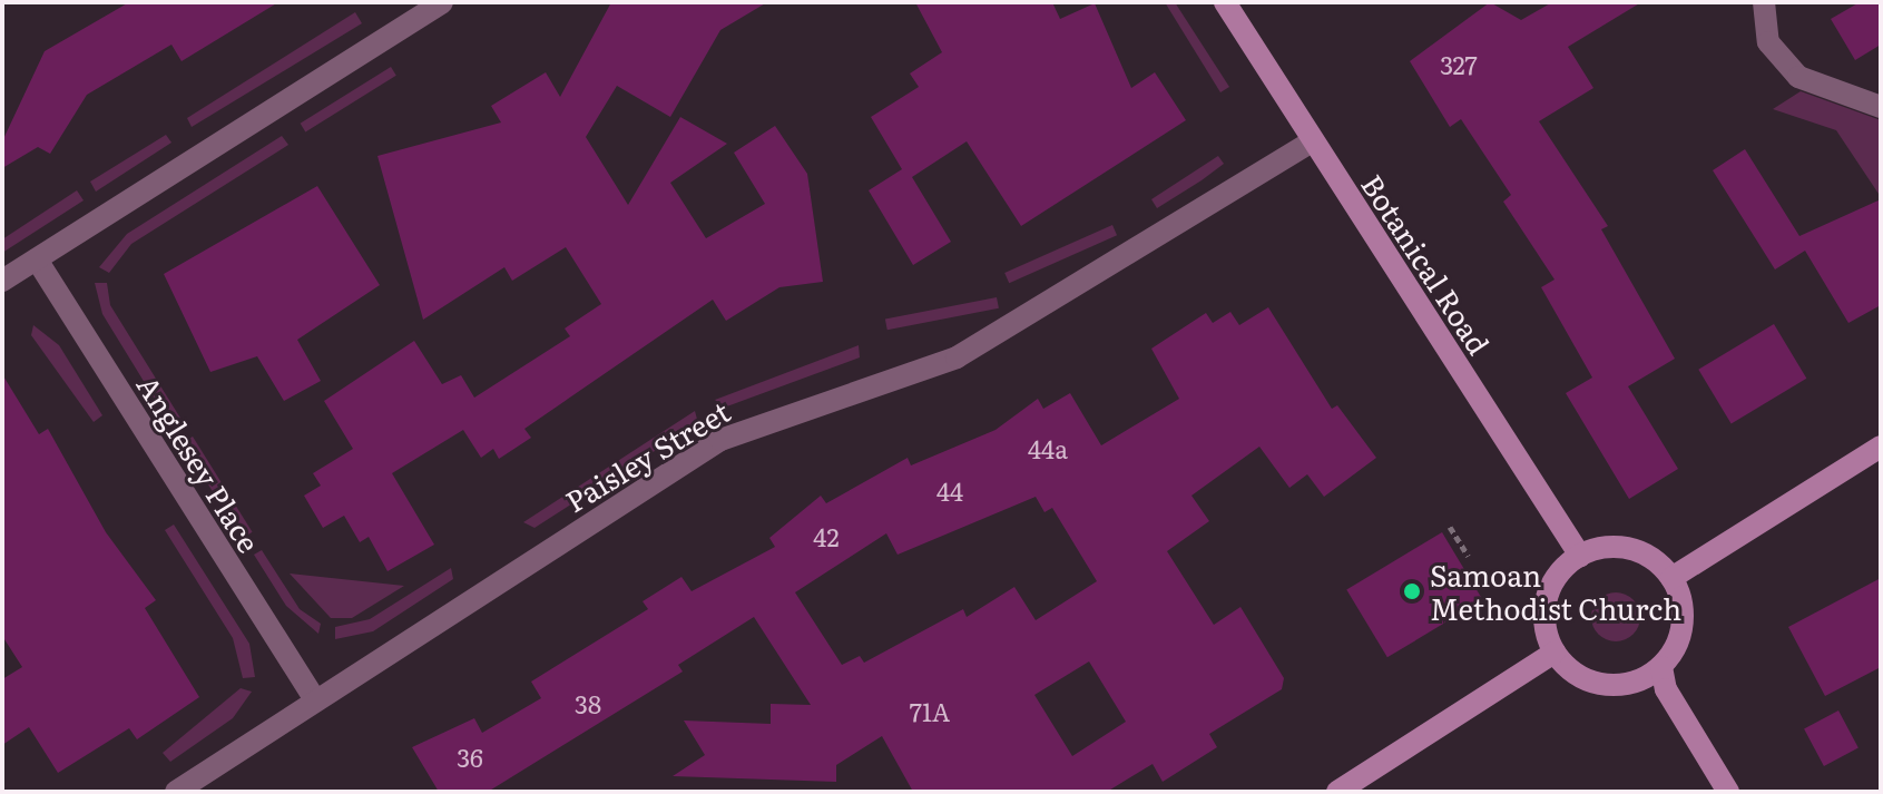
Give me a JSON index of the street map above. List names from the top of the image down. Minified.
{"streets":{"main road":["Botanical Road"],"street":["Paisley Street","Anglesey Place"]},"crossings":[["Botanical Road","Paisley Street"],["Paisley Street","Anglesey Place"]],"places":["Samoan Methodist Church"],"house_numbers":["327","44a","44","42","38","71A","36"]}
